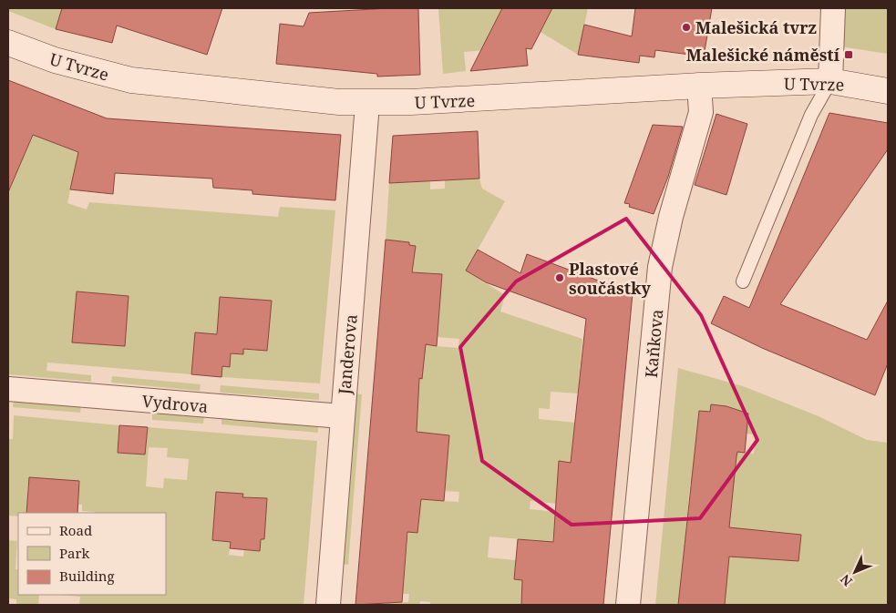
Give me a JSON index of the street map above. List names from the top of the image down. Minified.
{"streets":{"main road":["U Tvrze"],"street":["Kaňkova","Janderova","Vydrova"]},"crossings":[["U Tvrze","Kaňkova"],["U Tvrze","Janderova"],["Janderova","Vydrova"]],"places":{"other":["Malešická tvrz","Plastové součástky"],"transit":["Malešické náměstí"]},"legend":["Road","Park","Building"],"north":"bottom left"}
